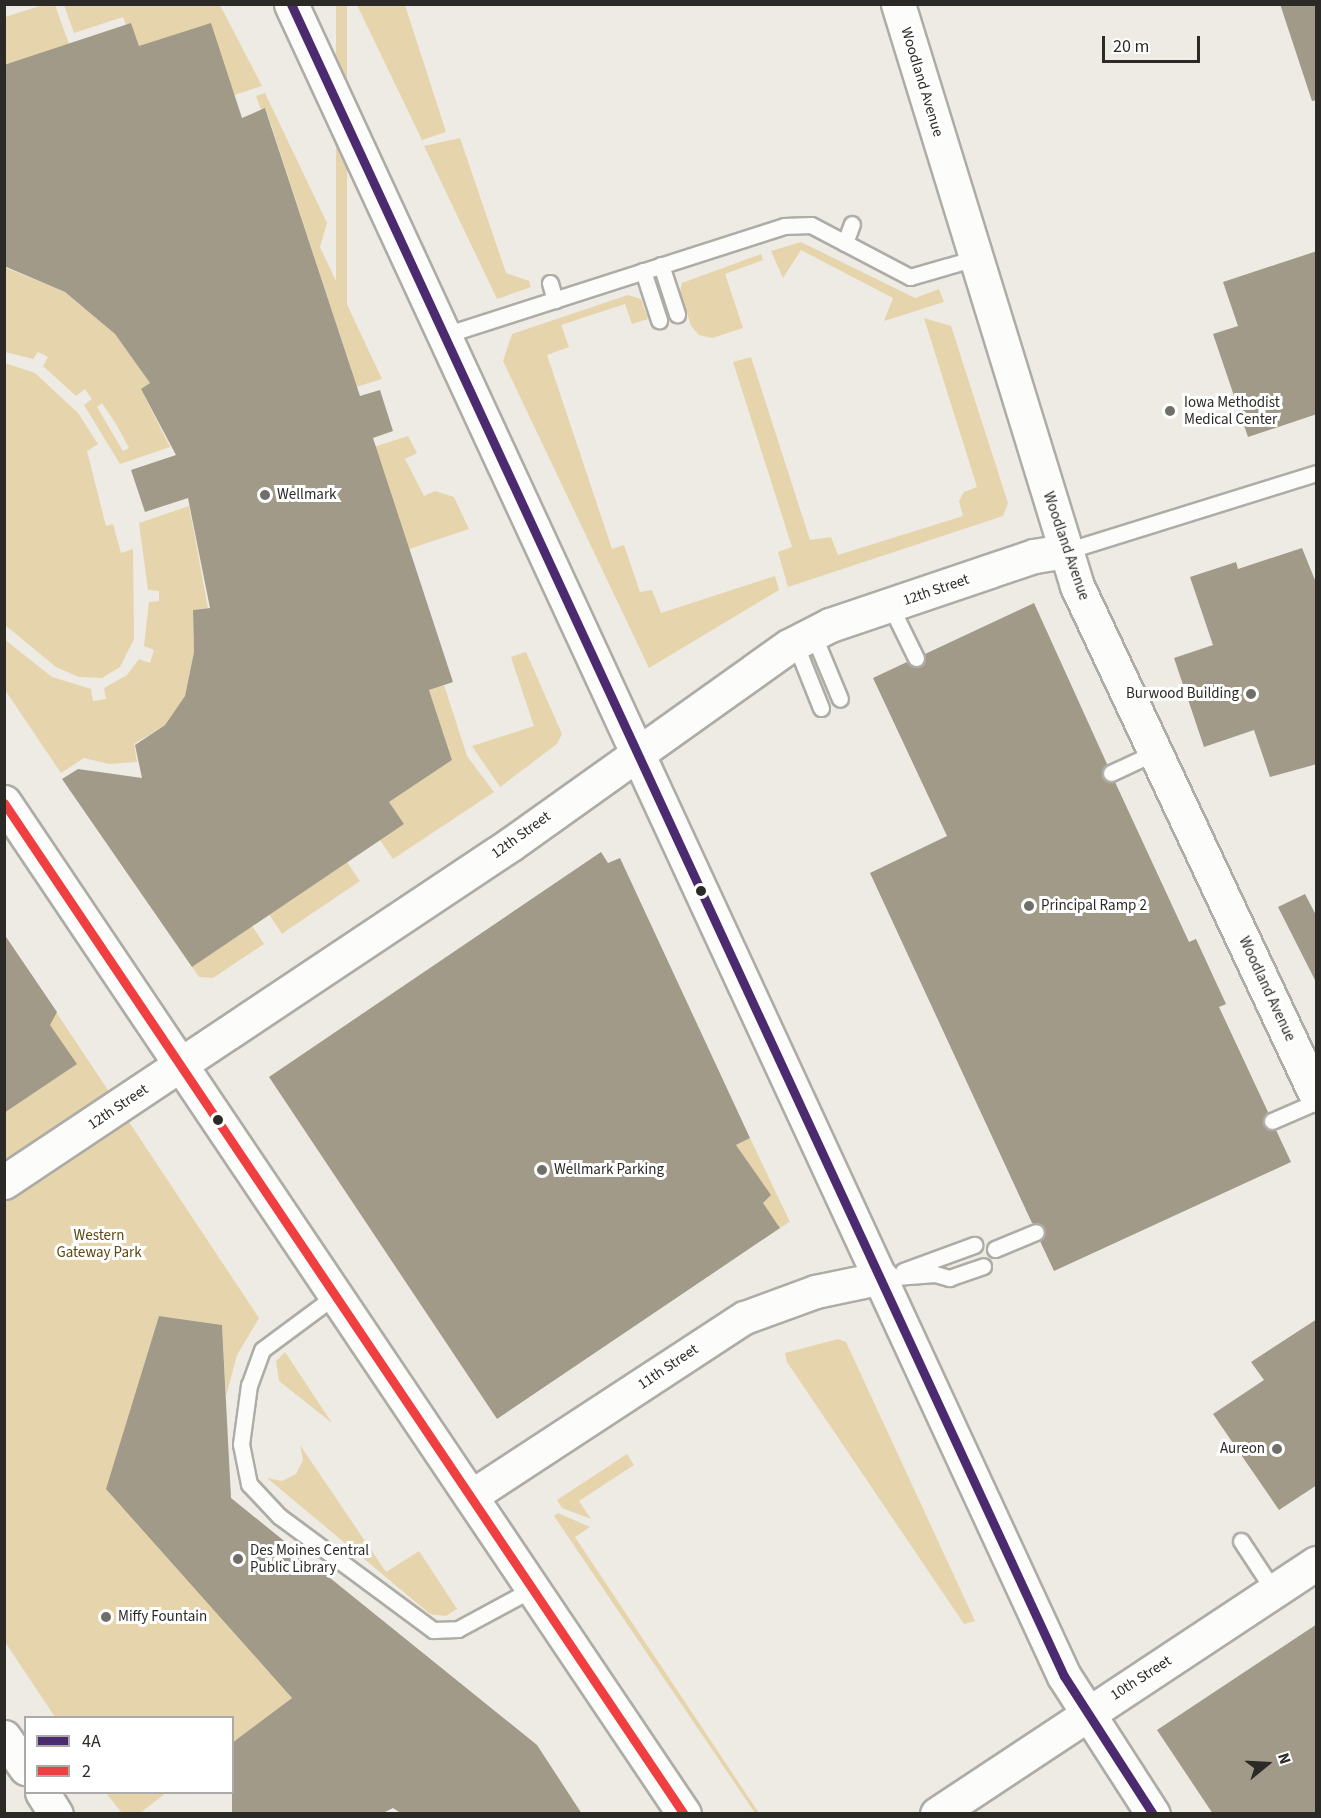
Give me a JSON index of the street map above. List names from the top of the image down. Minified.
{"streets":{"main road":["Woodland Avenue","12th Street","10th Street"],"street":["11th Street"]},"crossings":[["Woodland Avenue","12th Street"]],"parks":["Western Gateway Park"],"places":["Iowa Methodist Medical Center","Wellmark","Burwood Building","Principal Ramp 2","Wellmark Parking","Aureon","Des Moines Central Public Library","Miffy Fountain"],"lines":["transit line 4A","transit line 2"],"legend":["4A","2"],"scale_bar":"20 m","north":"right"}
